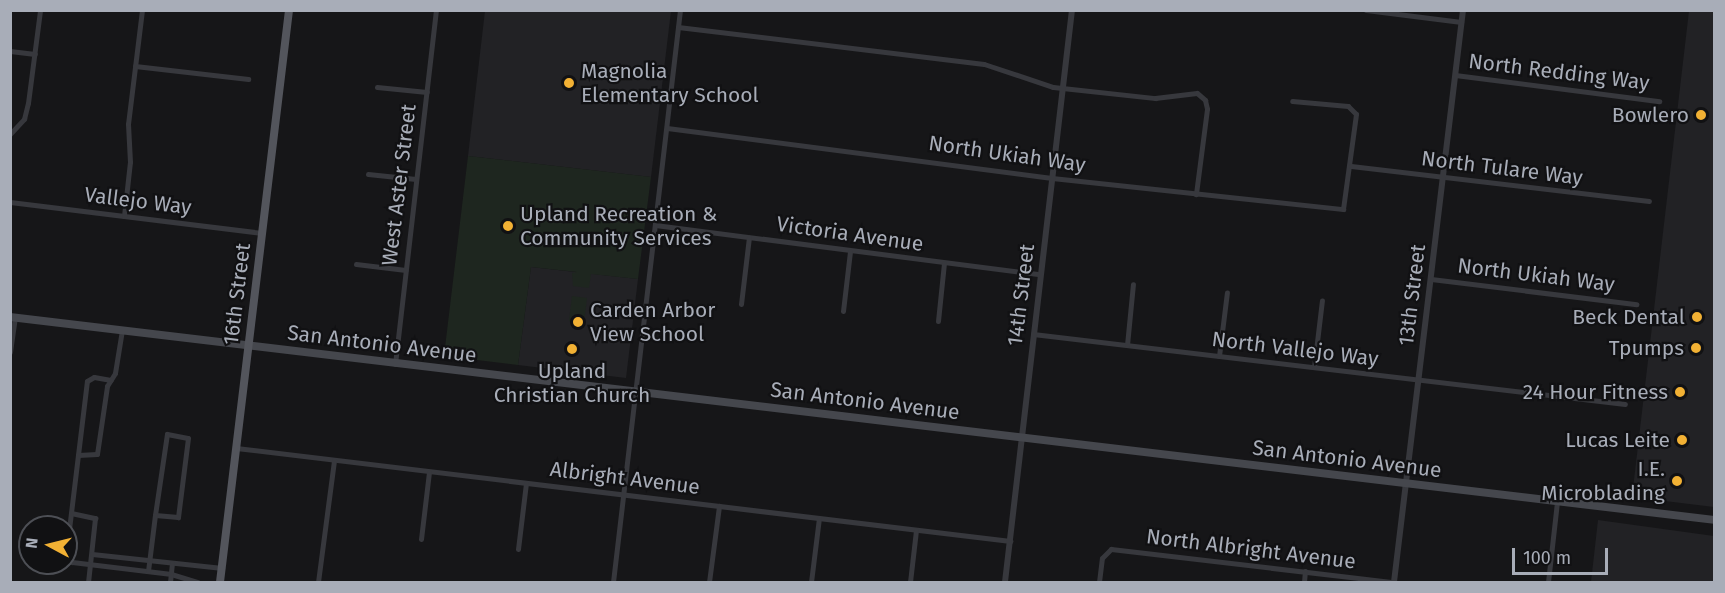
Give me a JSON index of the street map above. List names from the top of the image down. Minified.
{"streets":{"main road":["16th Street","San Antonio Avenue"],"street":["North Redding Way","North Ukiah Way","North Tulare Way","West Aster Street","Vallejo Way","Victoria Avenue","14th Street","13th Street","North Vallejo Way","Albright Avenue","North Albright Avenue"]},"crossings":[["North Redding Way","13th Street"],["North Ukiah Way","North Tulare Way"],["North Ukiah Way","14th Street"],["North Ukiah Way","13th Street"],["North Tulare Way","13th Street"],["West Aster Street","San Antonio Avenue"],["Vallejo Way","16th Street"],["Victoria Avenue","14th Street"],["16th Street","San Antonio Avenue"],["16th Street","Albright Avenue"],["14th Street","San Antonio Avenue"],["14th Street","North Vallejo Way"],["14th Street","Albright Avenue"],["13th Street","San Antonio Avenue"],["13th Street","North Vallejo Way"],["13th Street","North Albright Avenue"]],"places":["Magnolia Elementary School","Bowlero","Upland Recreation & Community Services","Beck Dental","Carden Arbor View School","Tpumps","Upland Christian Church","24 Hour Fitness","Lucas Leite","I.E. Microblading"],"scale_bar":"100 m","north":"left"}
